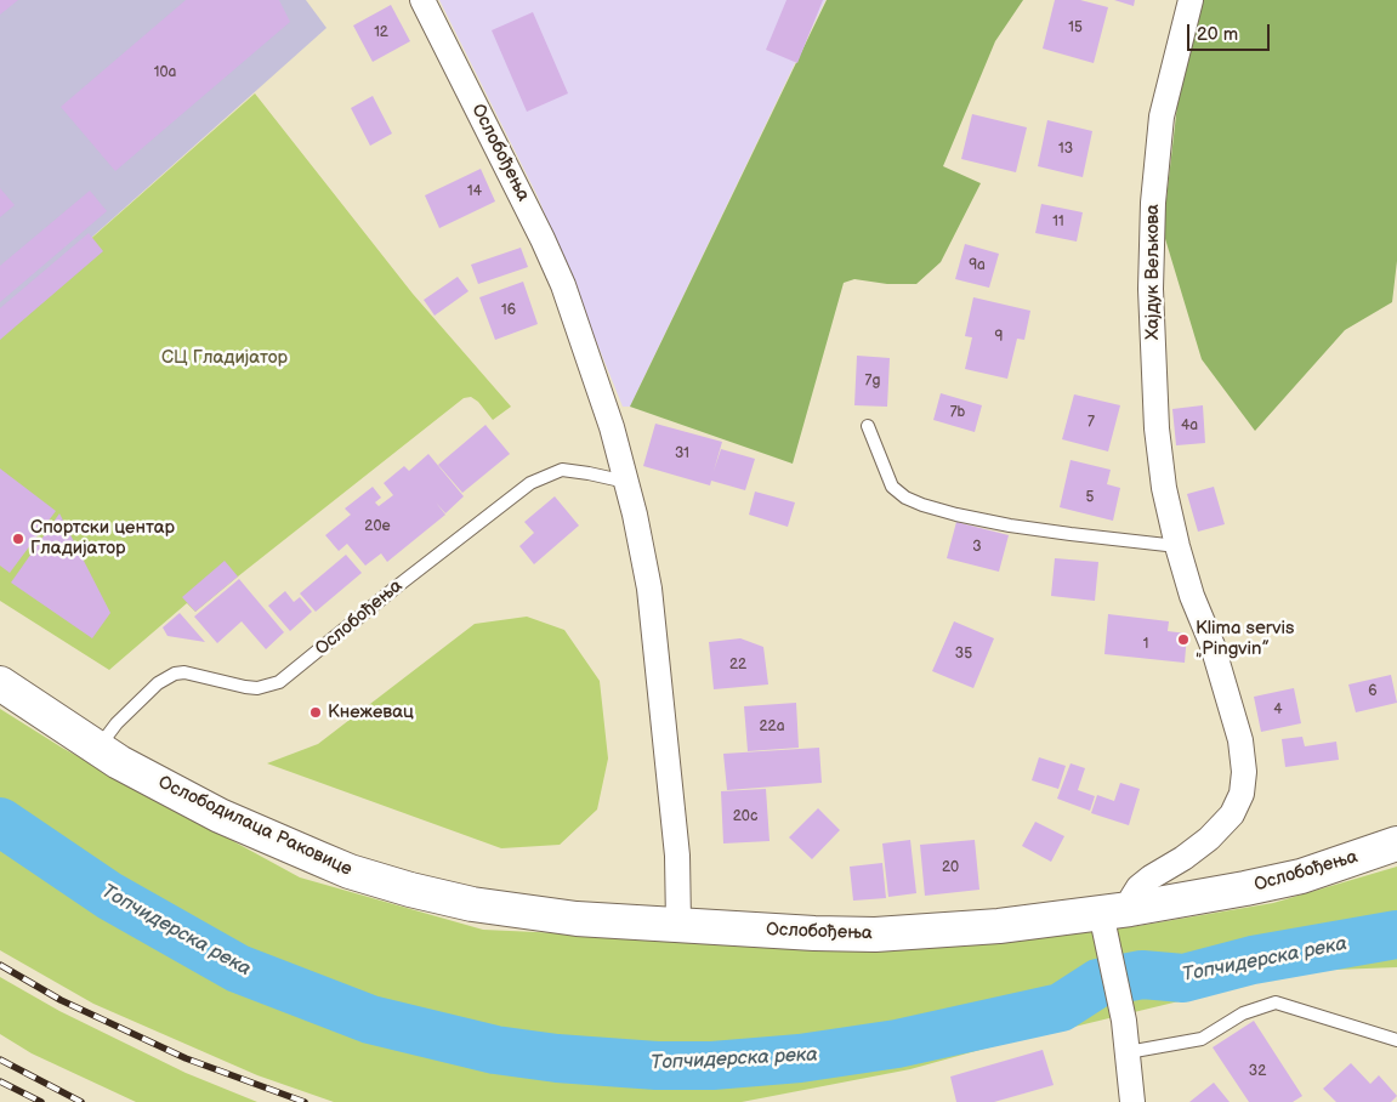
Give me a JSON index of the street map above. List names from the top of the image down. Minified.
{"streets":{"main road":["Ослобођења","Ослободилаца Раковице"],"street":["Хајдук Вељкова"]},"crossings":[["Ослобођења","Хајдук Вељкова"],["Ослобођења","Ослободилаца Раковице"]],"water":["Топчидерска река"],"parks":["СЦ Гладијатор"],"places":["Спортски центар Гладијатор","Klima servis „Pingvin”","Кнежевац"],"house_numbers":["15","12","10a","13","14","11","9a","16","9","7g","7b","7","4a","31","5","20e","3","1","35","22","6","4","22a","20c","20","32"],"scale_bar":"20 m"}
